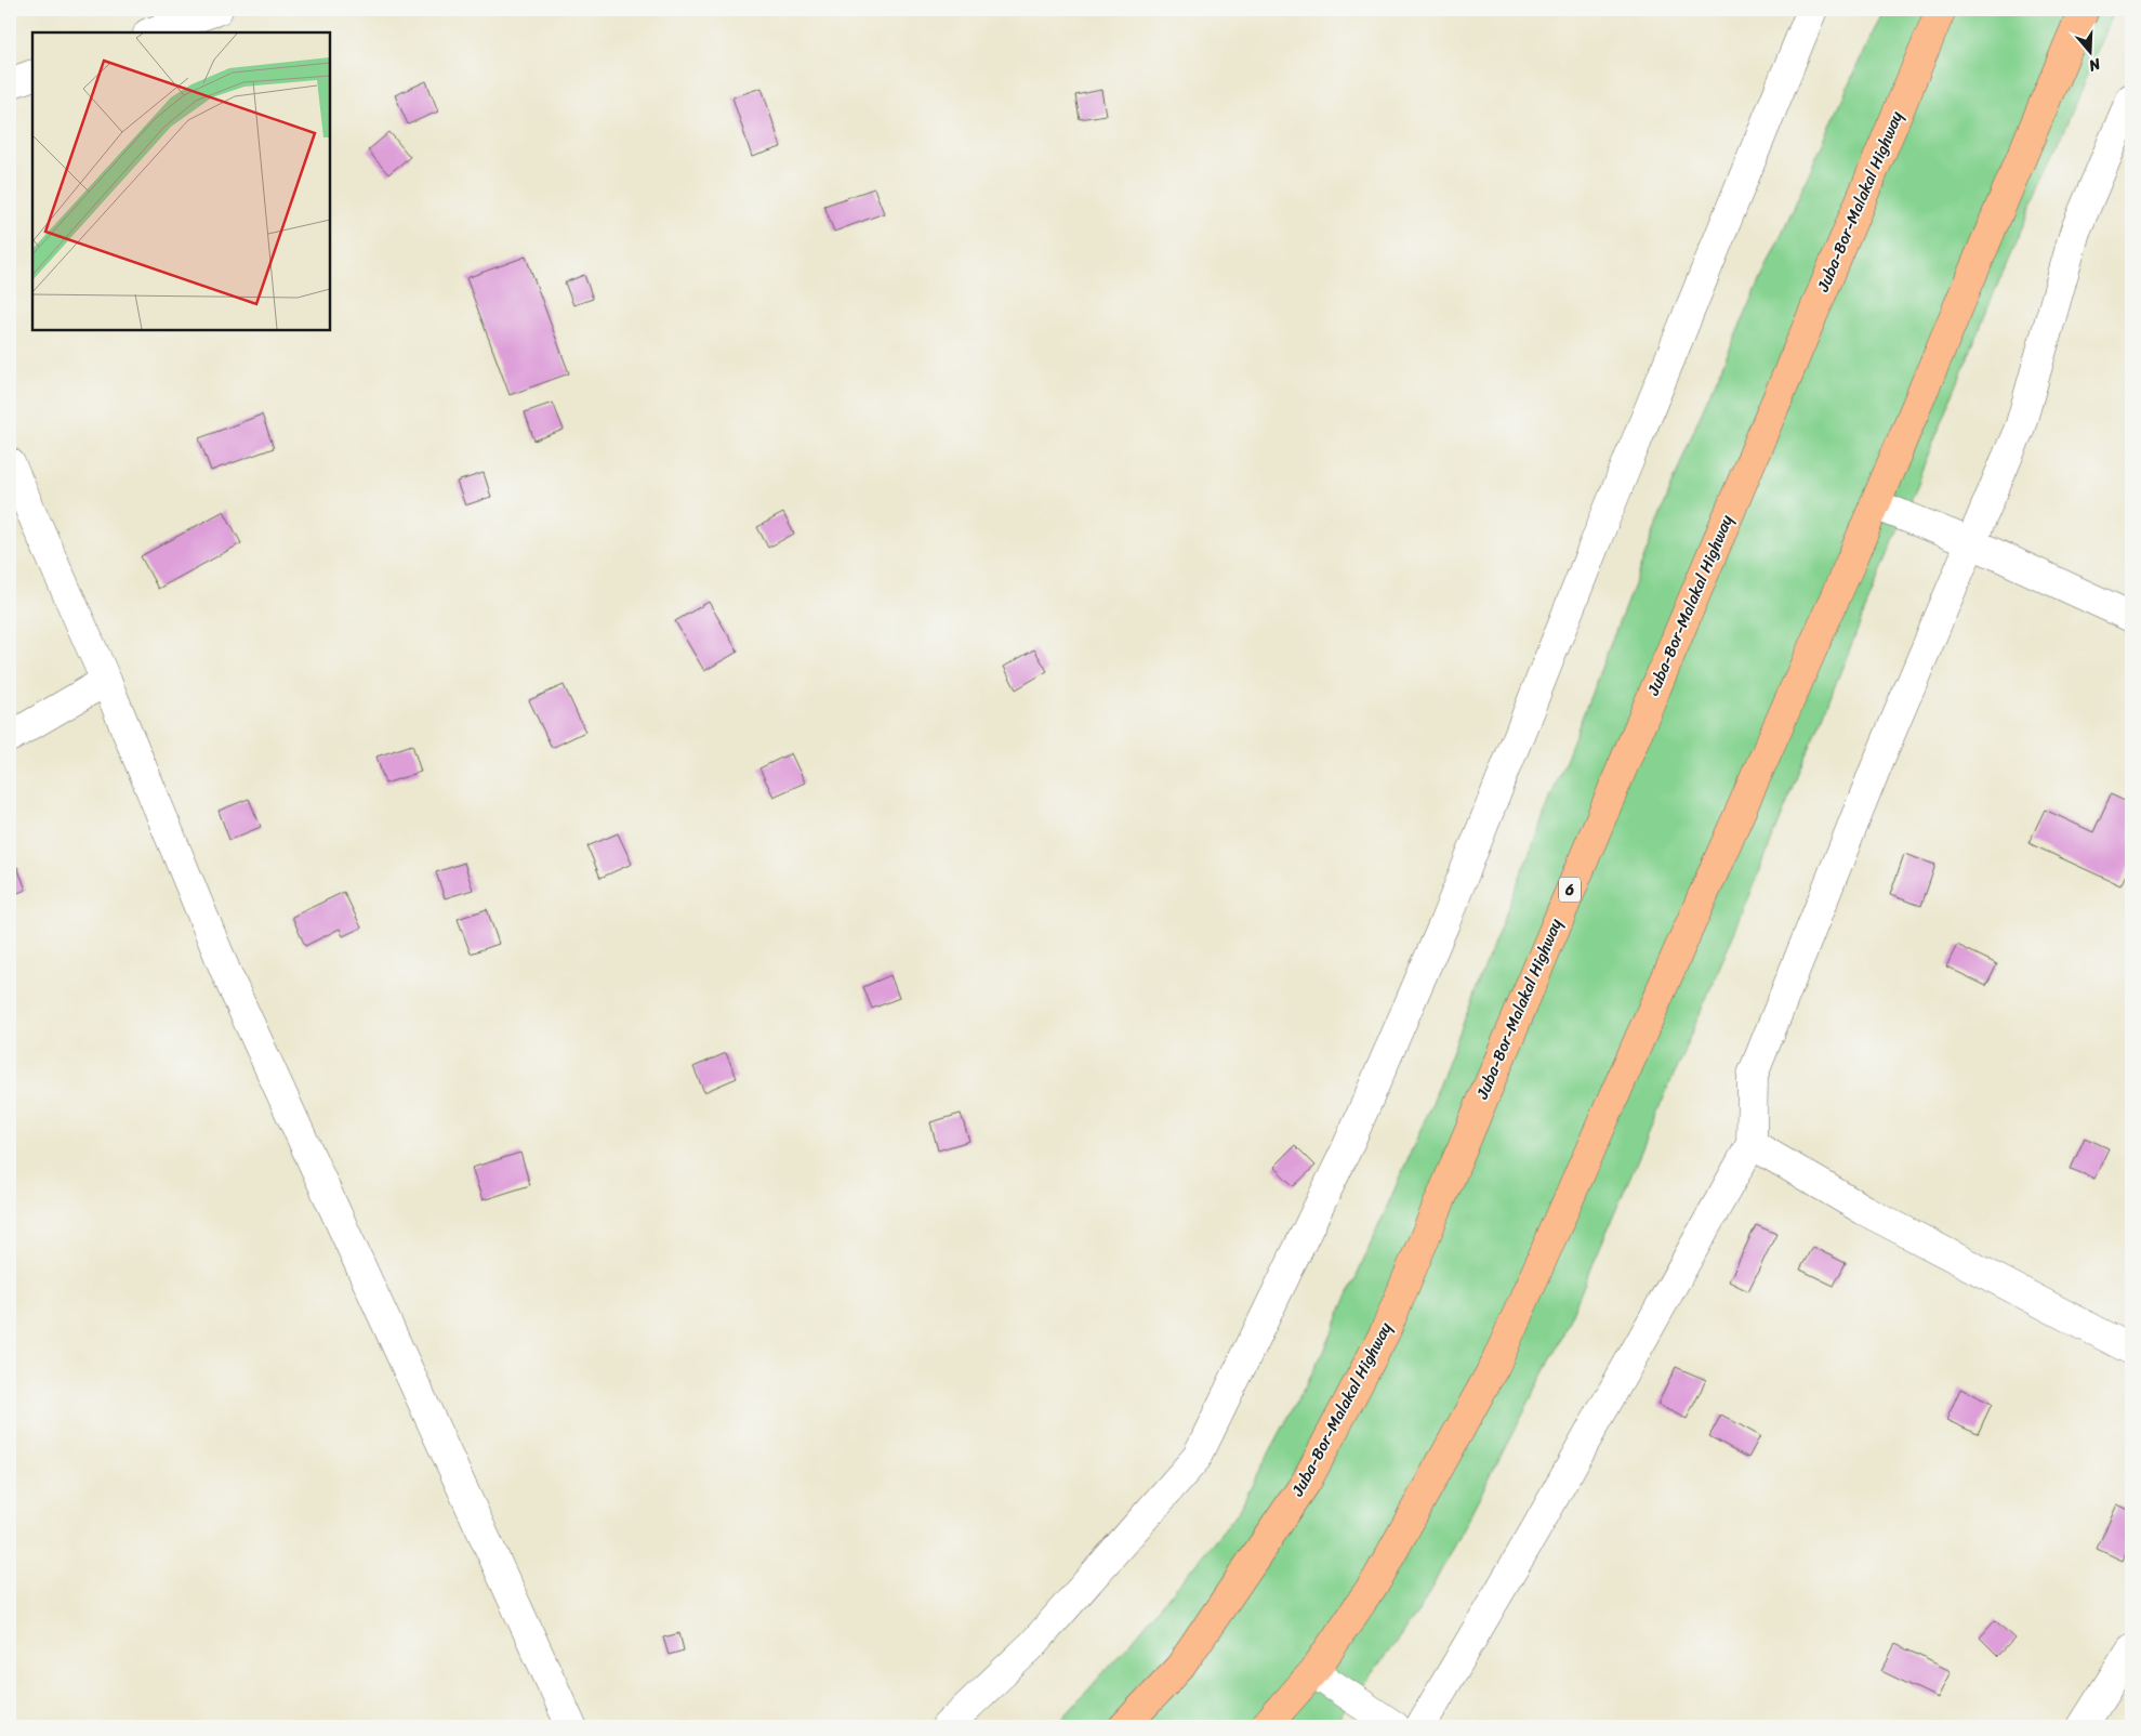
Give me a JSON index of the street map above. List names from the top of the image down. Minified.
{"streets":{"highway":["Juba-Bor-Malakal Highway","6"]},"north":"bottom"}
